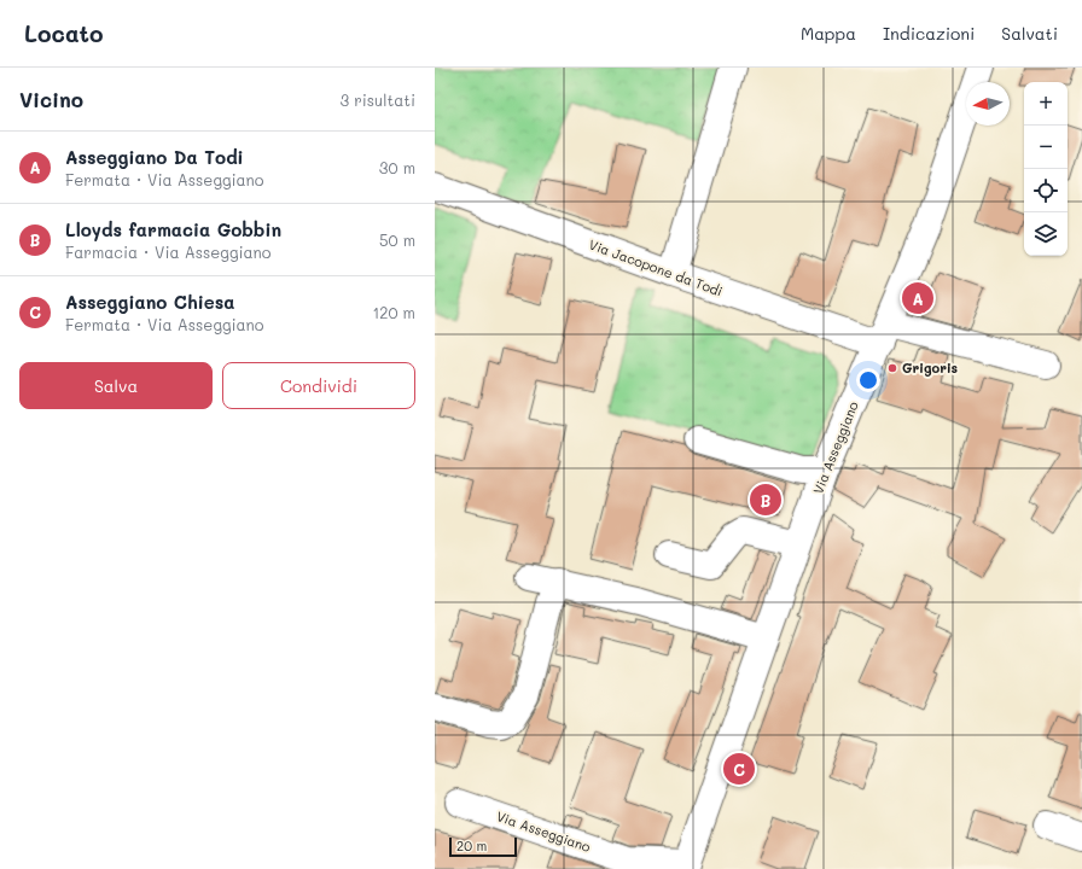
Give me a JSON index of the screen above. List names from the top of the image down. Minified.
{"streets":{"street":["Via Jacopone da Todi","Via Asseggiano"]},"crossings":[["Via Jacopone da Todi","Via Asseggiano"]],"places":["Grigoris"],"scale_bar":"20 m","north":"left","page":{"header":"Locato","nav":["Mappa","Indicazioni","Salvati"],"heading":["Vicino","3 risultati"],"map_buttons":["+","−"],"list":[{"mark":"A","name":"Asseggiano Da Todi","note":"Fermata · Via Asseggiano","value":"30 m"},{"mark":"B","name":"Lloyds farmacia Gobbin","note":"Farmacia · Via Asseggiano","value":"50 m"},{"mark":"C","name":"Asseggiano Chiesa","note":"Fermata · Via Asseggiano","value":"120 m"}],"pins":["A","B","C"],"buttons":["Salva","Condividi"],"scale":"20 m"}}
